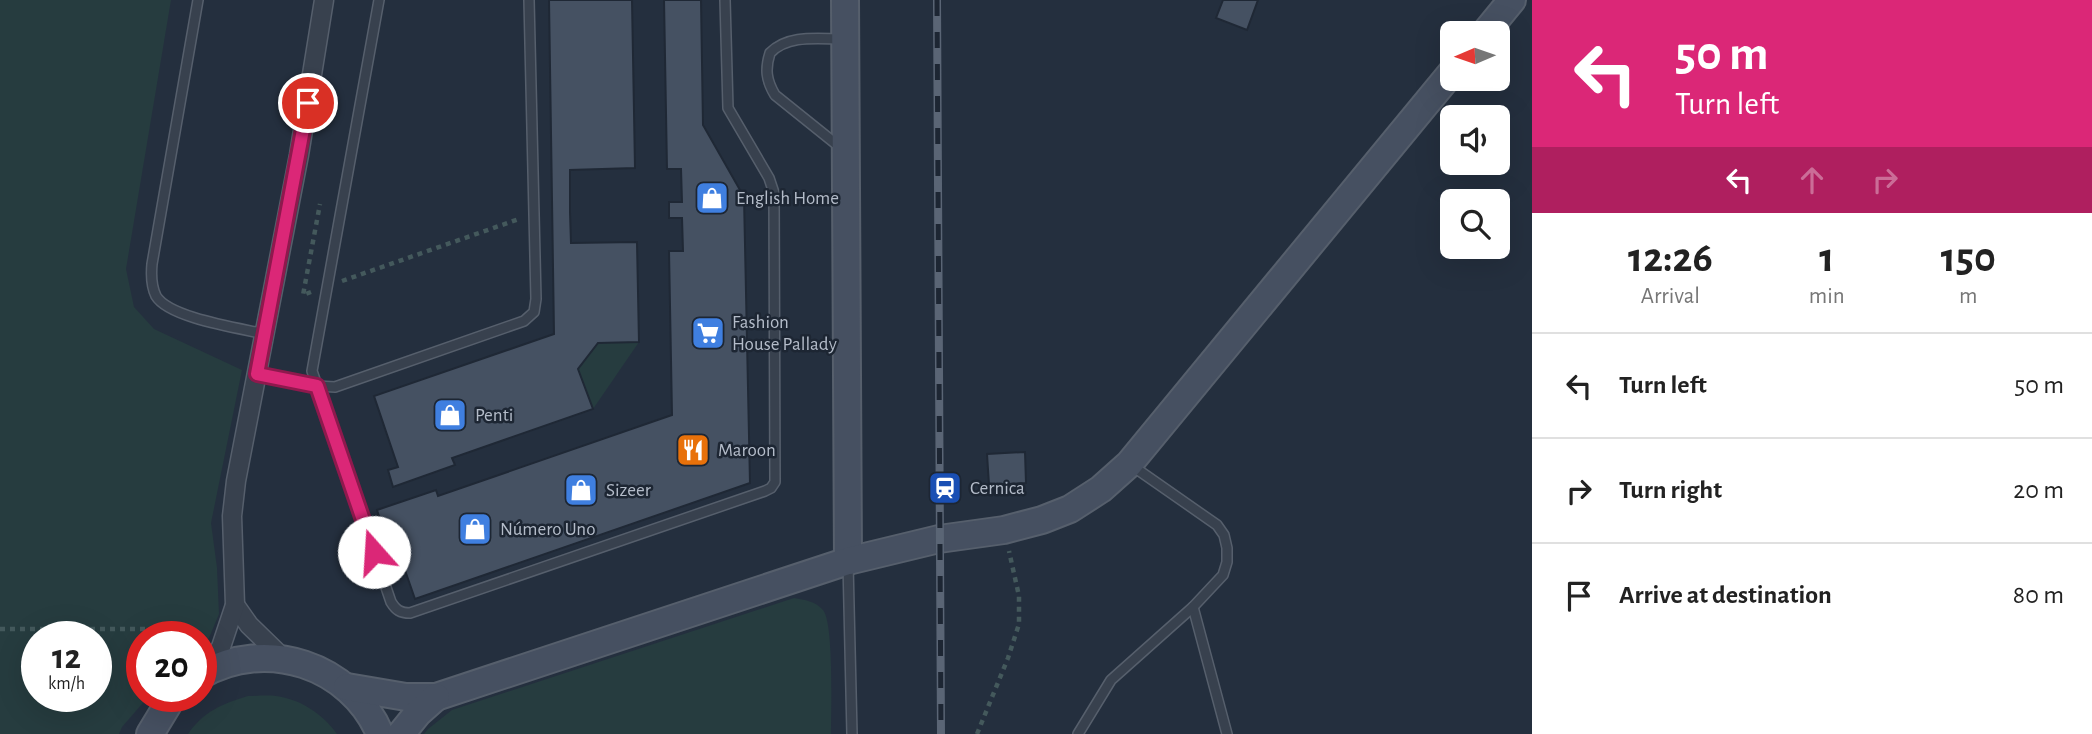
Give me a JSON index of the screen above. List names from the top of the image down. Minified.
{"places":{"shop":["English Home","Penti","Sizeer","Número Uno"],"supermarket":["Fashion House Pallady"],"restaurant":["Maroon"],"station":["Cernica"]},"north":"left","page":{"turn":["50 m","Turn left"],"eta":["12:26","Arrival","1","min","150","m"],"list":[{"name":"Turn left","value":"50 m"},{"name":"Turn right","value":"20 m"},{"name":"Arrive at destination","value":"80 m"}],"speed":"12 km/h","limit":"20"}}
